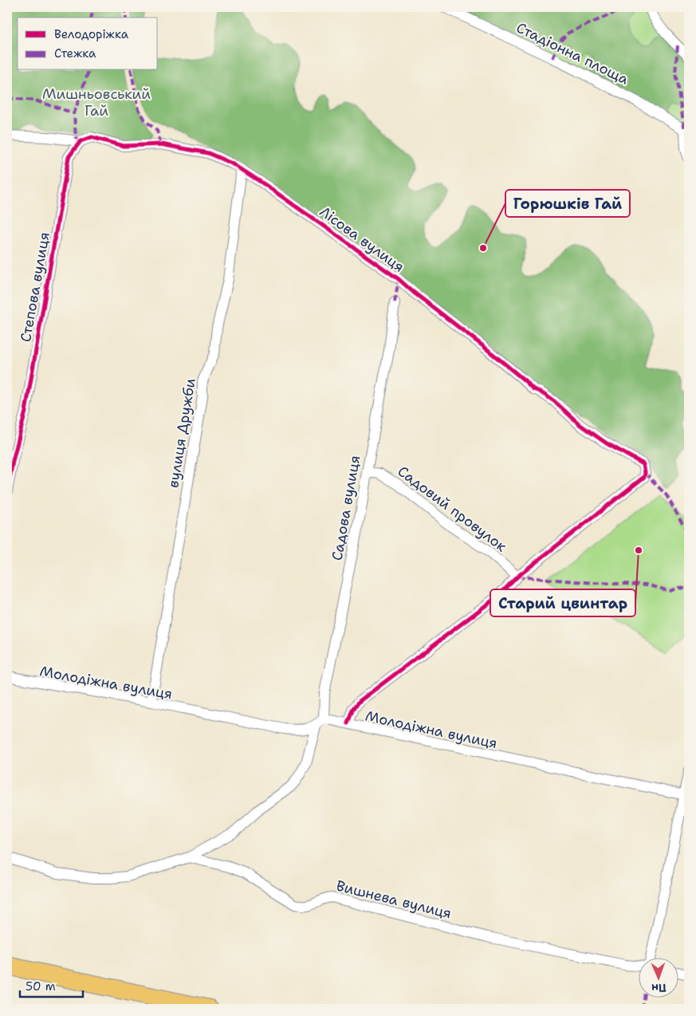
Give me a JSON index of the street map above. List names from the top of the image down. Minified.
{"streets":{"street":["Стадіонна площа","Лісова вулиця","Степова вулиця","вулиця Дружби","Садова вулиця","Садовий провулок","Молодіжна вулиця","Вишнева вулиця"]},"crossings":[["Лісова вулиця","Степова вулиця"],["Лісова вулиця","вулиця Дружби"],["Лісова вулиця","Садовий провулок"],["вулиця Дружби","Молодіжна вулиця"],["Садова вулиця","Садовий провулок"],["Садова вулиця","Молодіжна вулиця"],["Садова вулиця","Вишнева вулиця"]],"parks":["Мишньовський Гай"],"places":["Горюшків Гай","Старий цвинтар"],"legend":["Велодоріжка","Стежка"],"scale_bar":"50 m","north":"bottom"}
